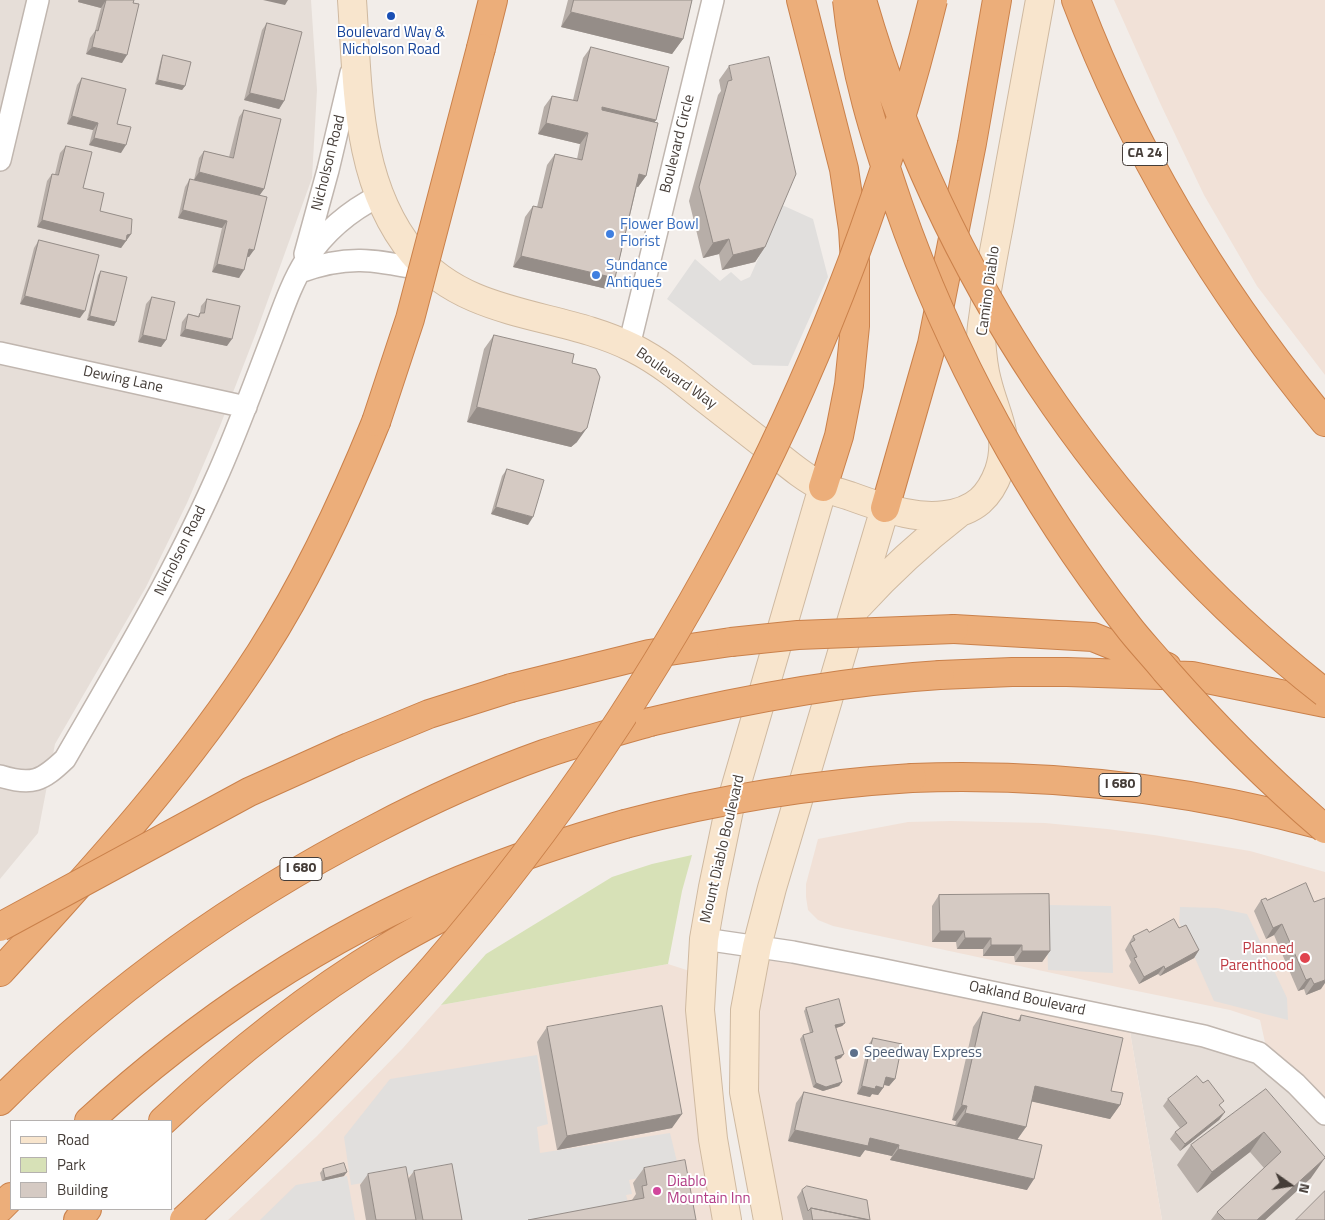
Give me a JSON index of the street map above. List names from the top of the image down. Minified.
{"streets":{"highway":["CA 24","I 680"],"street":["Boulevard Circle","Nicholson Road","Camino Diablo","Boulevard Way","Dewing Lane","Mount Diablo Boulevard","Oakland Boulevard"]},"crossings":[["Boulevard Circle","Boulevard Way"],["Nicholson Road","Boulevard Way"],["Nicholson Road","Dewing Lane"],["Camino Diablo","Boulevard Way"],["Camino Diablo","Mount Diablo Boulevard"],["Boulevard Way","Mount Diablo Boulevard"],["Mount Diablo Boulevard","Oakland Boulevard"]],"places":["Boulevard Way & Nicholson Road","Flower Bowl Florist","Sundance Antiques","Planned Parenthood","Speedway Express","Diablo Mountain Inn"],"legend":["Road","Park","Building"],"north":"right"}
